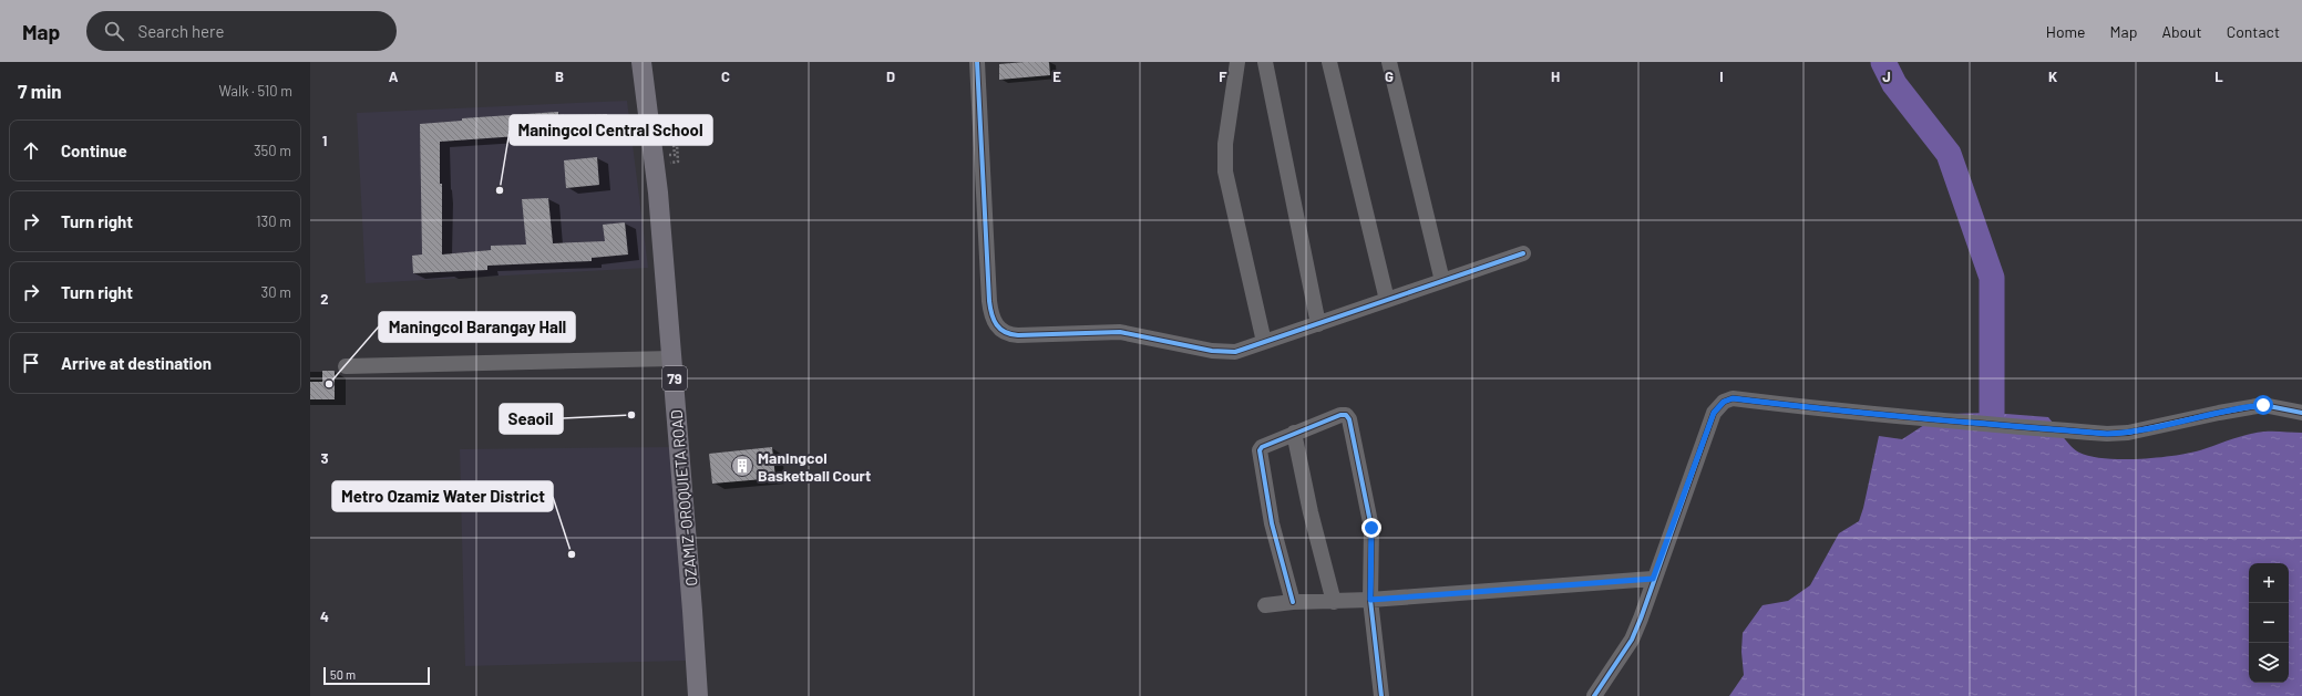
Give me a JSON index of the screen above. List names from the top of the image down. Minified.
{"streets":{"main road":["79","OZAMIZ-OROQUIETA ROAD"]},"places":{"other":["Maningcol Central School","Maningcol Barangay Hall","Seaoil","Metro Ozamiz Water District"],"building":["Maningcol Basketball Court"]},"scale_bar":"50 m","page":{"header":"Map","search":"Search here","nav":["Home","Map","About","Contact"],"heading":["7 min","Walk · 510 m"],"list":[["Continue","350 m"],["Turn right","130 m"],["Turn right","30 m"],"Arrive at destination"],"map_buttons":["+","−"],"scale":"50 m"},"grid":{"columns":["A","B","C","D","E","F","G","H","I","J","K","L"],"rows":["1","2","3","4"]}}
